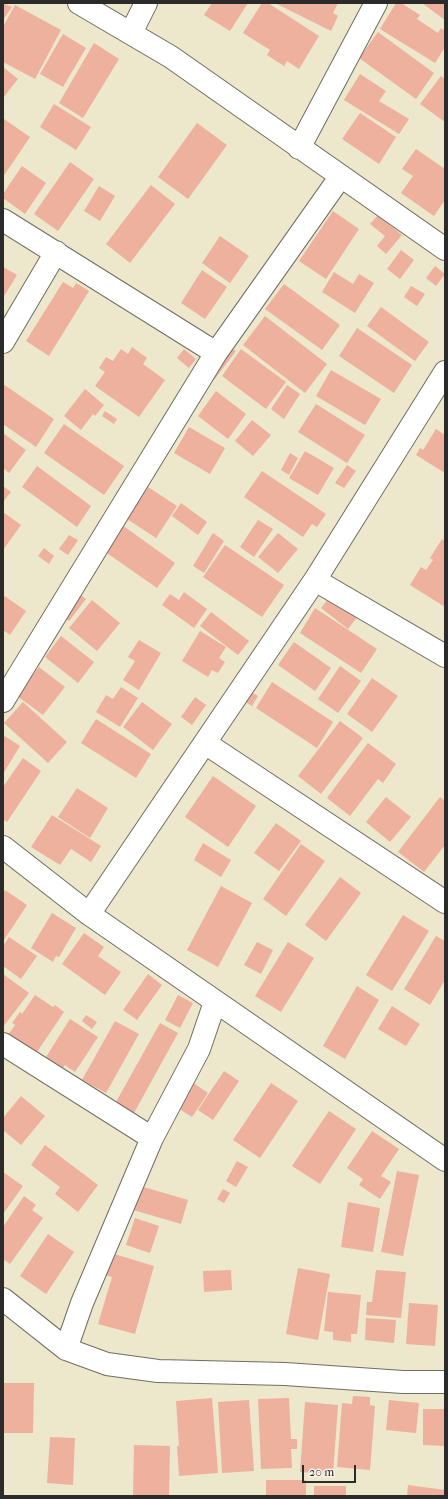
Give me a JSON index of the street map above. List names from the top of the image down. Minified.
{"scale_bar":"20 m"}
